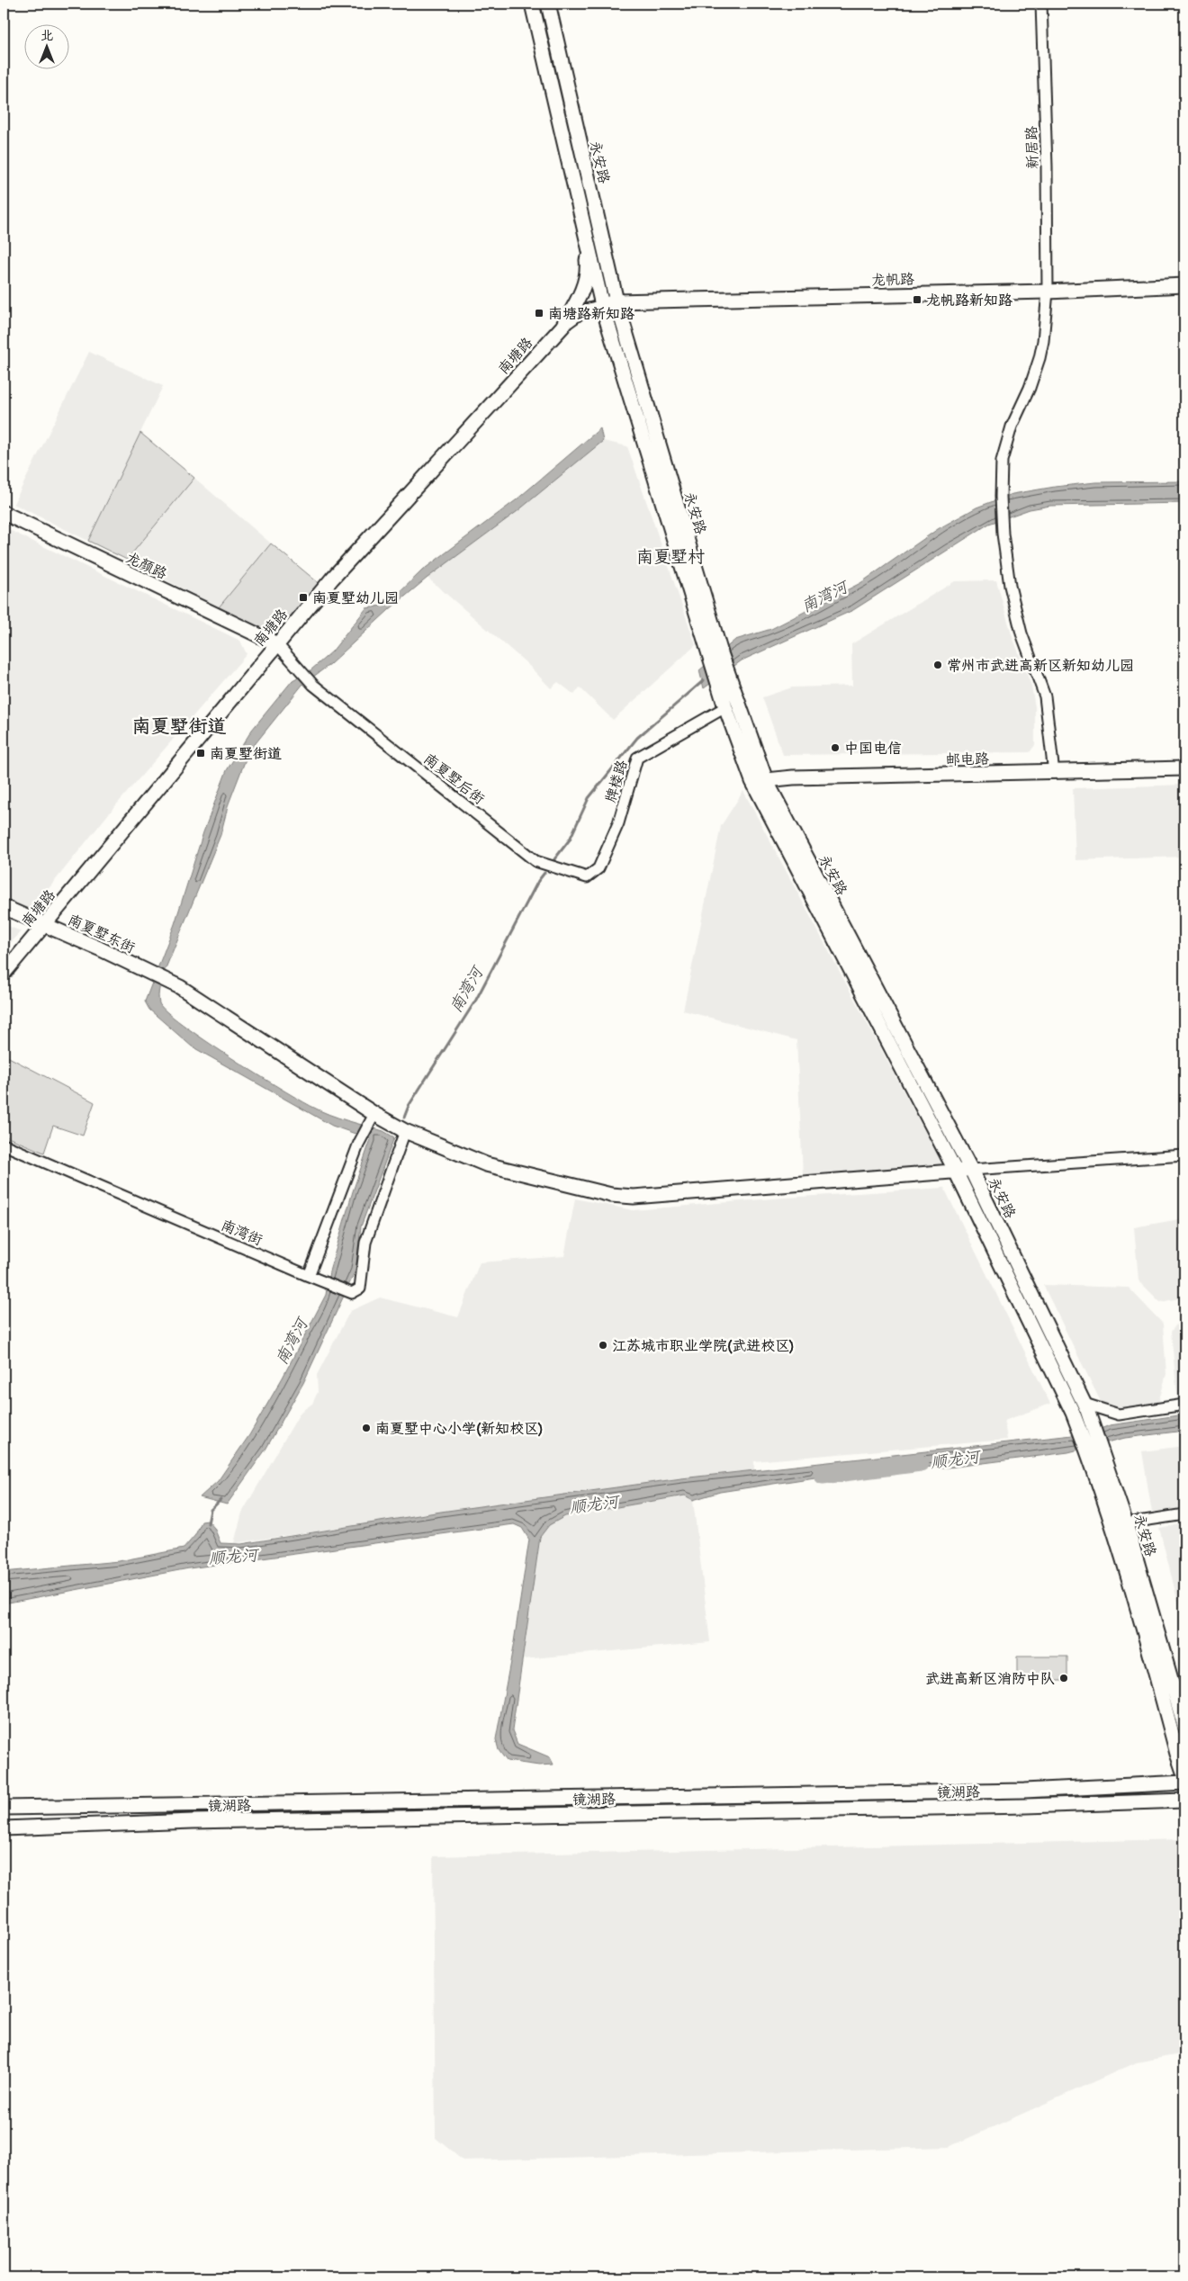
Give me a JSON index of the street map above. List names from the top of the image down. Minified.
{"streets":{"street":["新居路","永安路","龙帆路","南塘路","龙颜路","邮电路","南夏墅后街","牌楼路","南夏墅东街","南湾街","镜湖路"]},"crossings":[["新居路","龙帆路"],["新居路","邮电路"],["永安路","龙帆路"],["永安路","南塘路"],["永安路","邮电路"],["永安路","牌楼路"],["永安路","南夏墅东街"],["龙帆路","南塘路"],["南塘路","龙颜路"],["南塘路","南夏墅后街"],["南塘路","南夏墅东街"],["龙颜路","南夏墅后街"],["南夏墅后街","牌楼路"],["南夏墅东街","南湾街"]],"districts":["南夏墅村","南夏墅街道"],"water":["南湾河","顺龙河"],"places":{"transit":["龙帆路新知路","南塘路新知路","南夏墅幼儿园","南夏墅街道"],"other":["常州市武进高新区新知幼儿园","中国电信","江苏城市职业学院(武进校区)","南夏墅中心小学(新知校区)","武进高新区消防中队"]},"north":"top"}
